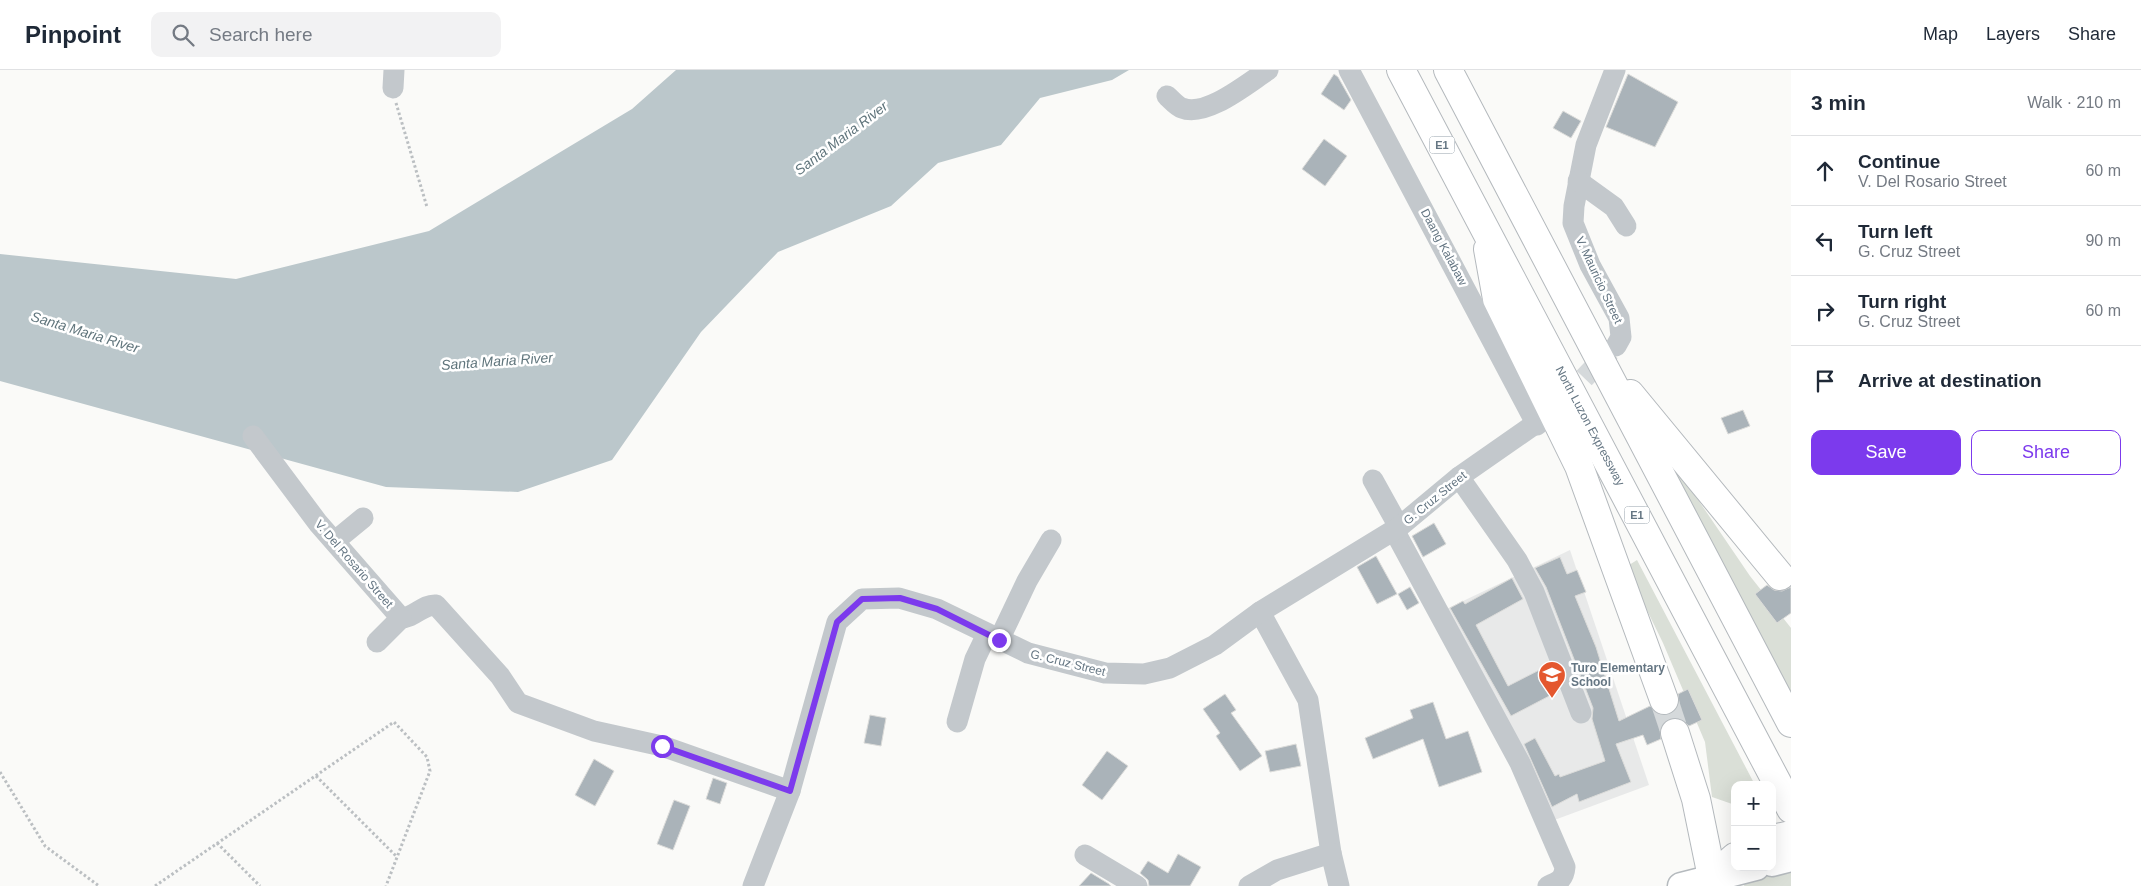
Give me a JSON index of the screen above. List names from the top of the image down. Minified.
{"streets":{"highway":["E1","North Luzon Expressway"],"street":["Daang Kalabaw","V. Mauricio Street","G. Cruz Street","V. Del Rosario Street"]},"crossings":[["Daang Kalabaw","G. Cruz Street"],["G. Cruz Street","V. Del Rosario Street"]],"water":["Santa Maria River"],"places":{"school or university":["Turo Elementary School"]},"page":{"header":"Pinpoint","search":"Search here","nav":["Map","Layers","Share"],"heading":["3 min","Walk · 210 m"],"list":[["Continue","V. Del Rosario Street","60 m"],["Turn left","G. Cruz Street","90 m"],["Turn right","G. Cruz Street","60 m"],"Arrive at destination"],"buttons":["Save","Share"],"map_buttons":["+","−"]}}
